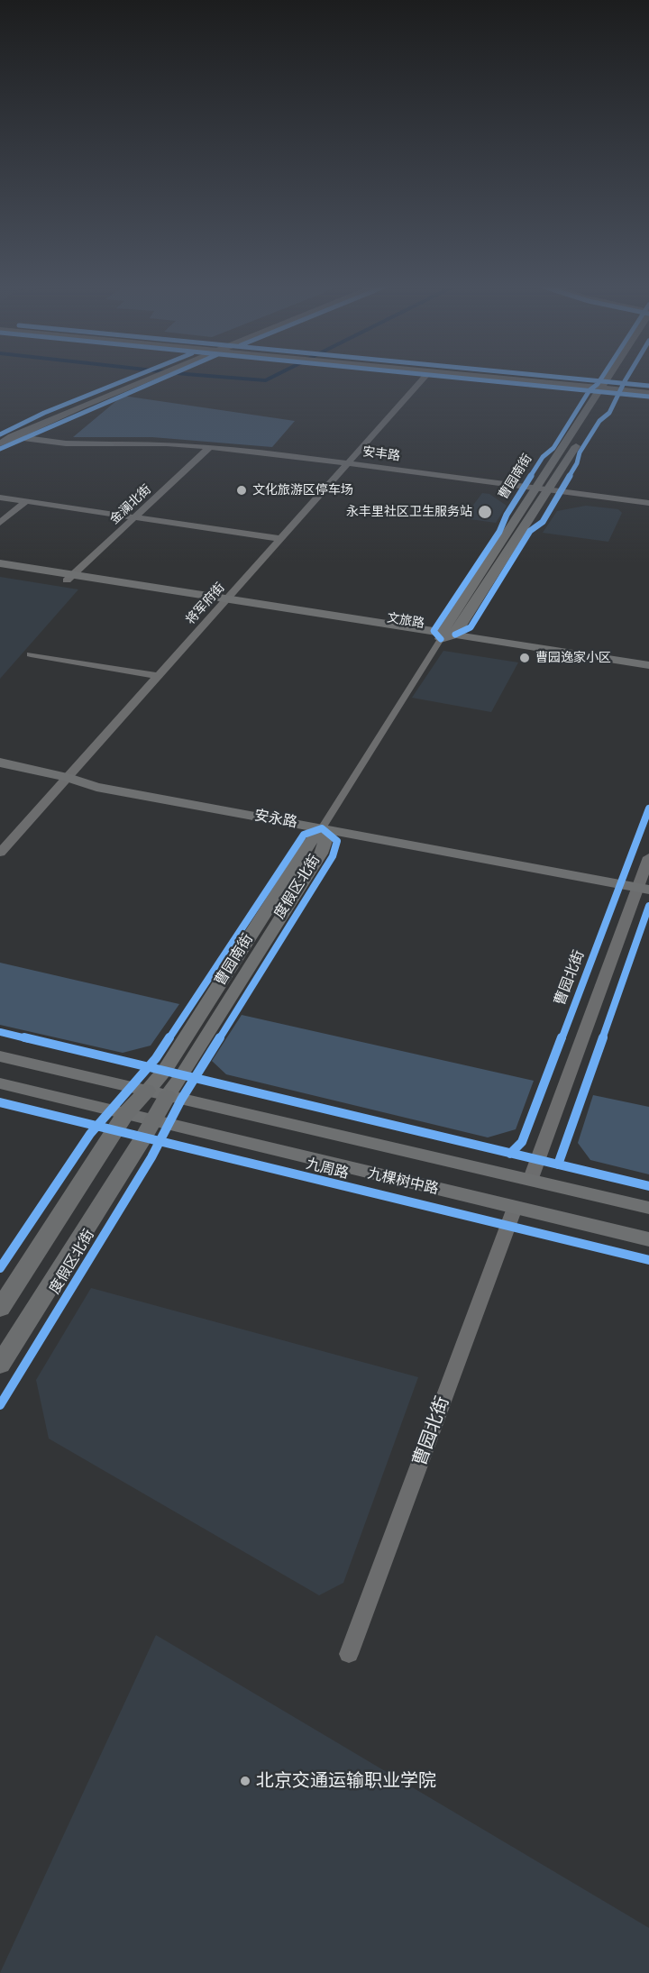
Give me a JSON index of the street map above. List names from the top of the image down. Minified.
{"streets":{"main road":["安丰路","曹园南街","文旅路","安永路","度假区北街","九棵树中路"],"street":["金澜北街","将军府街","曹园北街"],"cycle path":["九周路"]},"crossings":[["安丰路","曹园南街"],["安丰路","金澜北街"],["安丰路","将军府街"],["曹园南街","文旅路"],["曹园南街","安永路"],["曹园南街","度假区北街"],["曹园南街","九棵树中路"],["金澜北街","文旅路"],["将军府街","文旅路"],["将军府街","安永路"],["度假区北街","九棵树中路"],["曹园北街","九棵树中路"]],"places":["文化旅游区停车场","永丰里社区卫生服务站","曹园逸家小区","北京交通运输职业学院"]}
